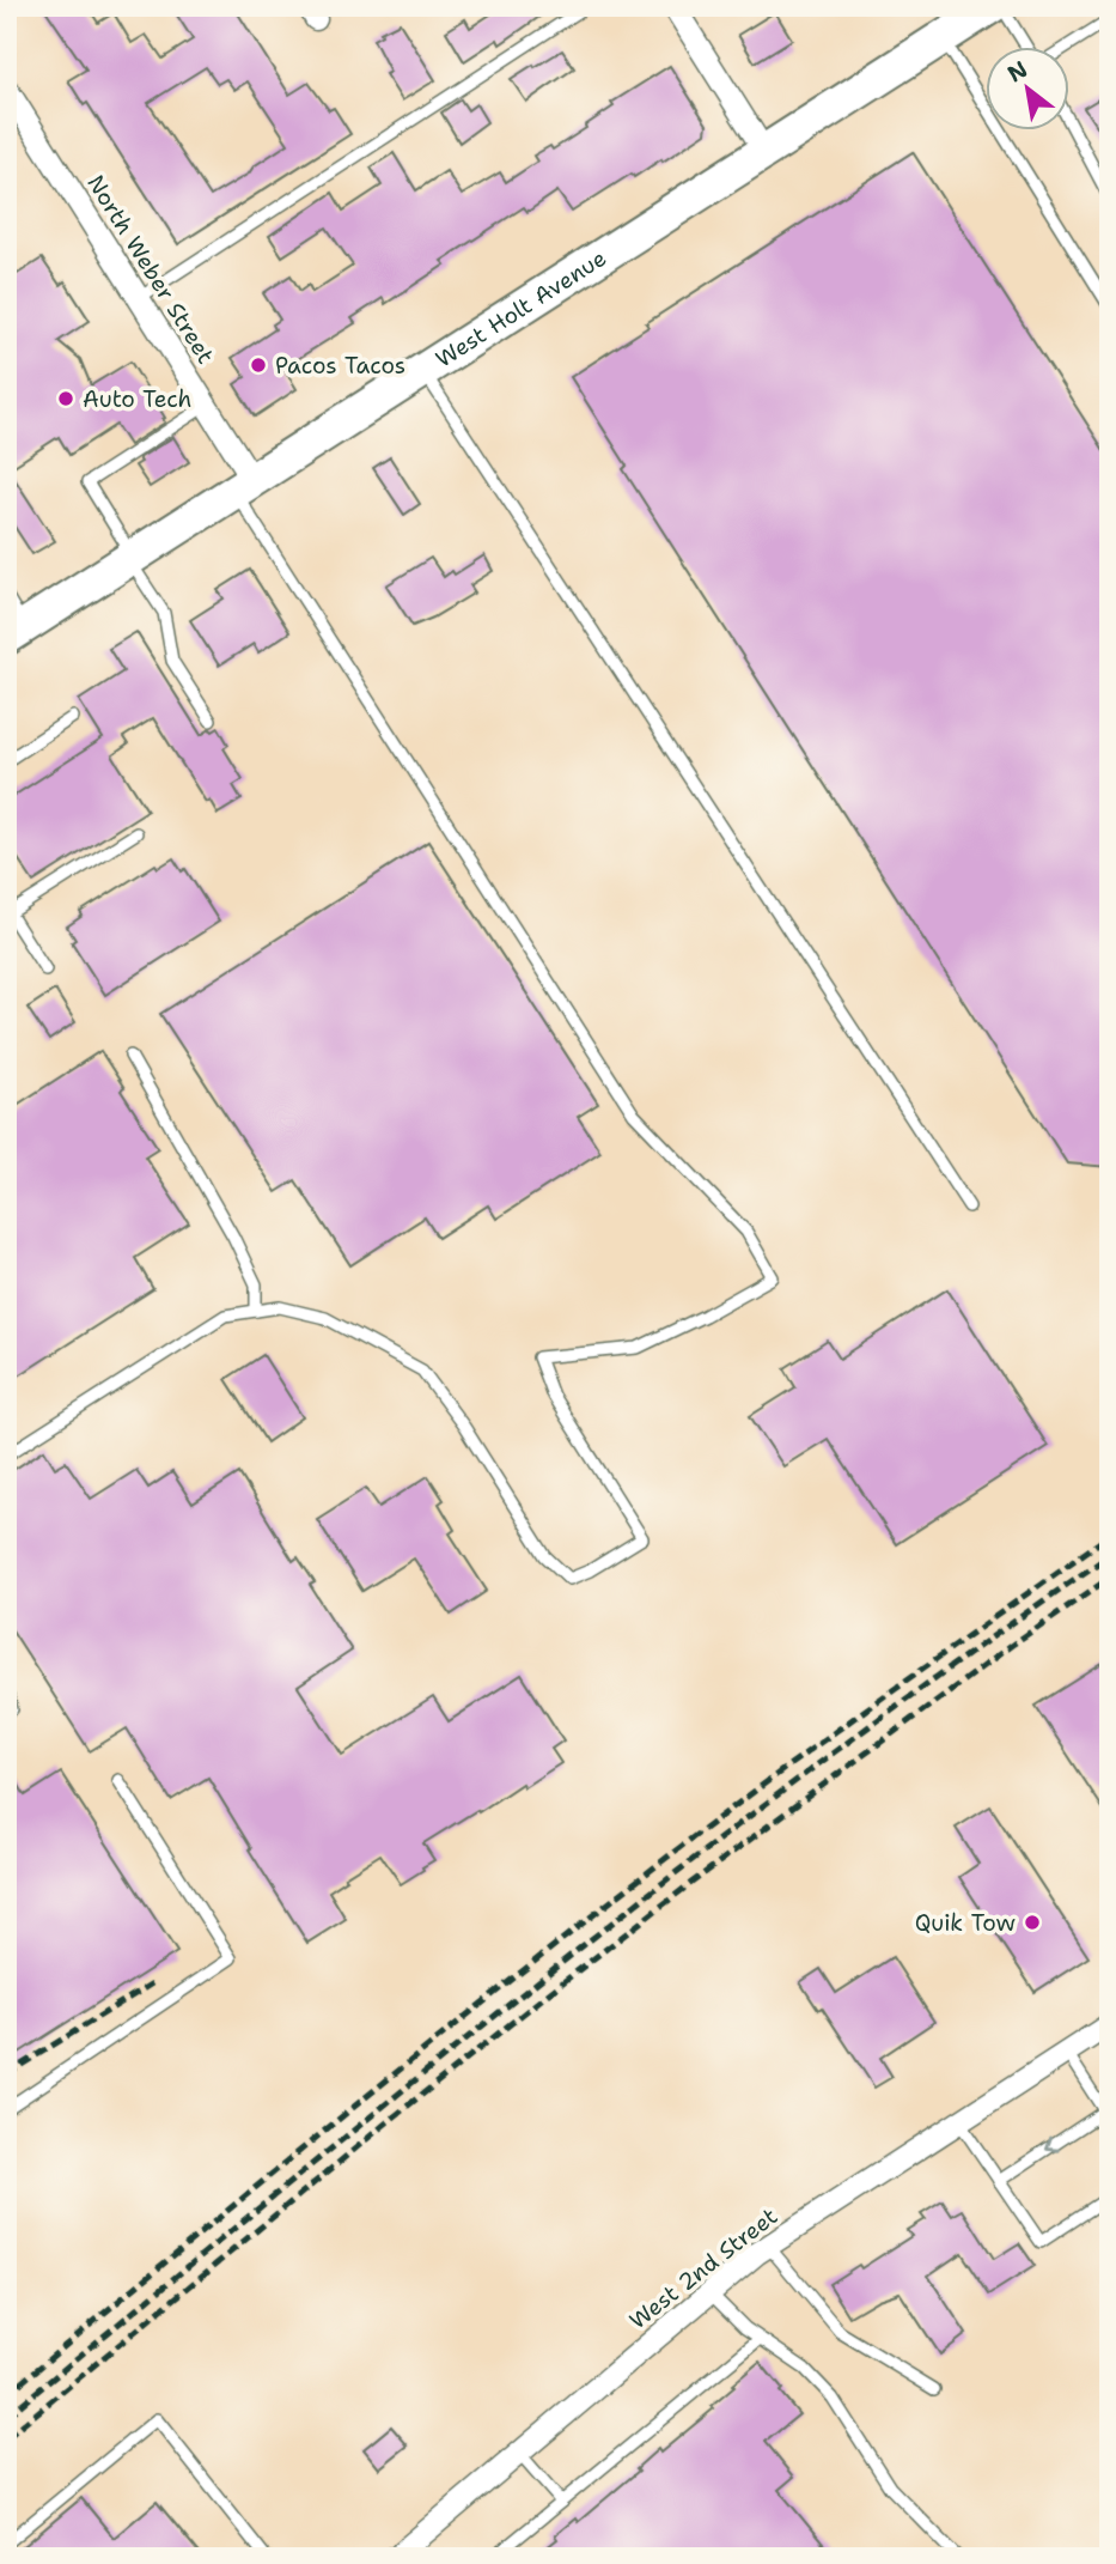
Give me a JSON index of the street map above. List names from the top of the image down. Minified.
{"streets":{"main road":["West Holt Avenue"],"street":["North Weber Street","West 2nd Street"]},"crossings":[["North Weber Street","West Holt Avenue"]],"places":["Pacos Tacos","Auto Tech","Quik Tow"],"north":"top left"}
